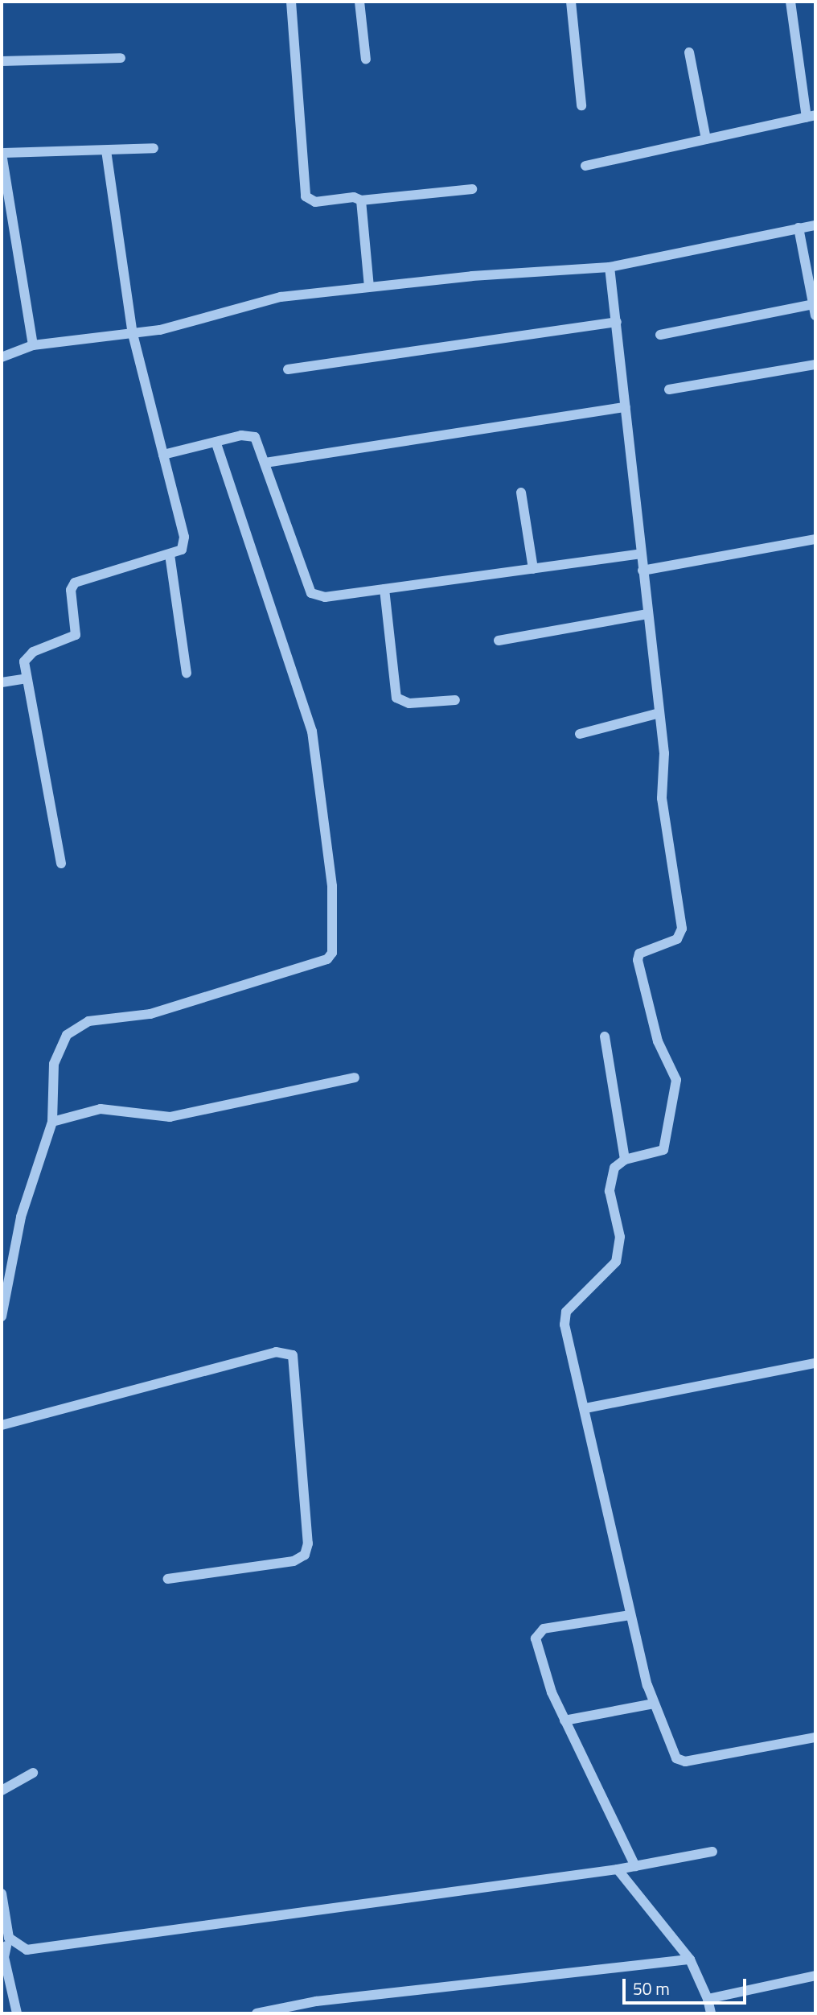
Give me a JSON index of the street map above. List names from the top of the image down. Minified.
{"scale_bar":"50 m"}
